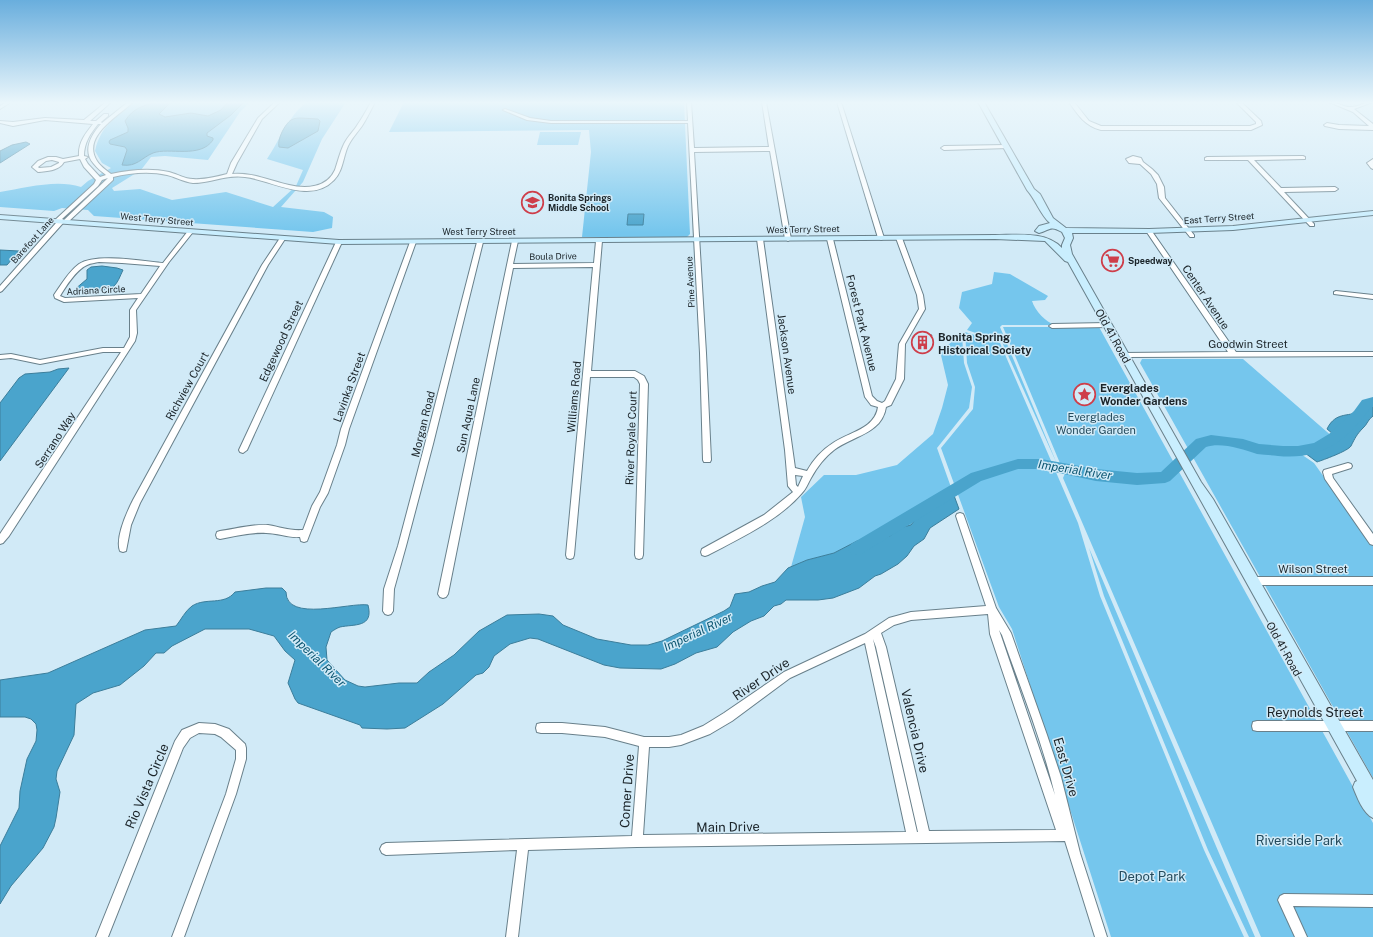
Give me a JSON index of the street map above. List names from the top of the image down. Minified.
{"streets":{"street":["West Terry Street","Barefoot Lane","Boula Drive","Pine Avenue","Adriana Circle","Center Avenue","Forest Park Avenue","Old 41 Road","Edgewood Street","Goodwin Street","Jackson Avenue","Richview Court","Lavinka Street","Williams Road","Sun Aqua Lane","Morgan Road","River Royale Court","Serrano Way","Wilson Street","River Drive","Reynolds Street","Valencia Drive","East Drive","Rio Vista Circle","Comer Drive","Main Drive"]},"crossings":[["West Terry Street","Barefoot Lane"],["West Terry Street","Pine Avenue"],["West Terry Street","Forest Park Avenue"],["West Terry Street","Old 41 Road"],["West Terry Street","Edgewood Street"],["West Terry Street","Jackson Avenue"],["West Terry Street","Richview Court"],["West Terry Street","Lavinka Street"],["West Terry Street","Williams Road"],["West Terry Street","Sun Aqua Lane"],["West Terry Street","Morgan Road"],["West Terry Street","Serrano Way"],["Boula Drive","Williams Road"],["Boula Drive","Sun Aqua Lane"],["Adriana Circle","Serrano Way"],["Center Avenue","Goodwin Street"],["Old 41 Road","Goodwin Street"],["Old 41 Road","Wilson Street"],["Old 41 Road","Reynolds Street"],["Williams Road","River Royale Court"],["River Drive","Valencia Drive"],["River Drive","East Drive"],["River Drive","Comer Drive"],["Valencia Drive","Main Drive"],["East Drive","Main Drive"],["Comer Drive","Main Drive"]],"water":["Imperial River"],"parks":["Everglades Wonder Garden","Riverside Park","Depot Park"],"places":{"school or university":["Bonita Springs Middle School"],"supermarket":["Speedway"],"building":["Bonita Spring Historical Society"],"place":["Everglades Wonder Gardens"]}}
